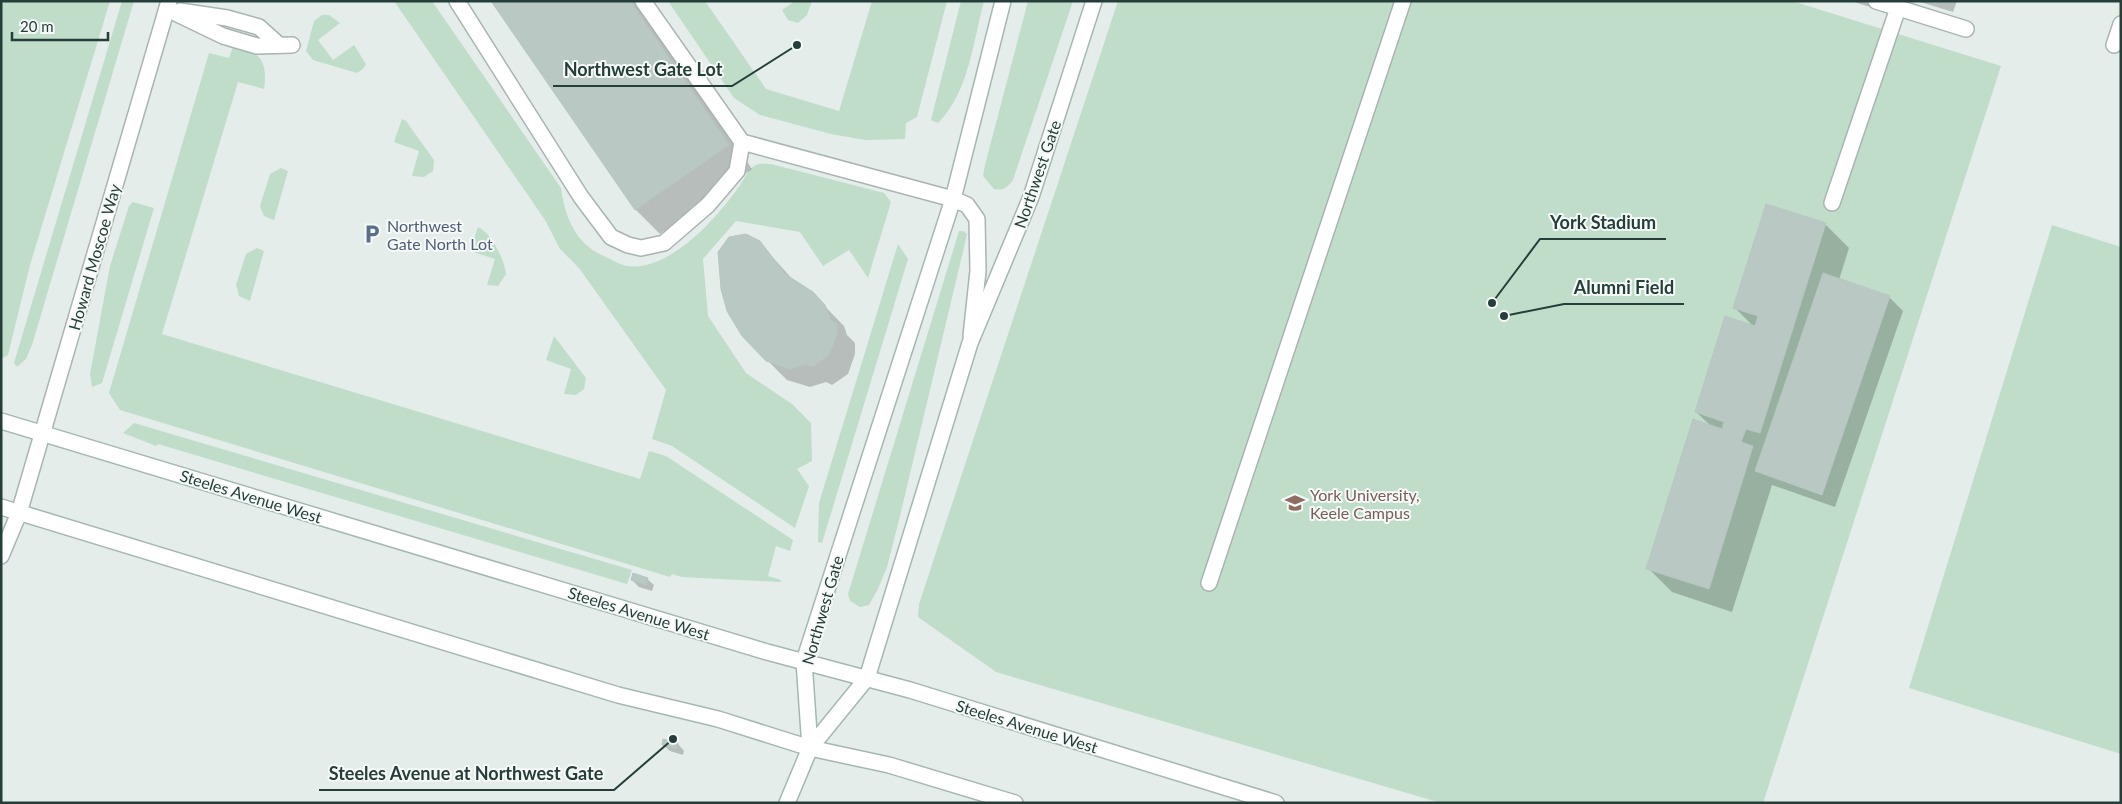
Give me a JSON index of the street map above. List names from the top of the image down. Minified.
{"streets":{"main road":["Northwest Gate","Howard Moscoe Way","Steeles Avenue West"]},"crossings":[["Northwest Gate","Steeles Avenue West"],["Howard Moscoe Way","Steeles Avenue West"]],"places":{"other":["Northwest Gate Lot","York Stadium","Alumni Field","Steeles Avenue at Northwest Gate"],"parking":["Northwest Gate North Lot"],"school or university":["York University, Keele Campus"]},"scale_bar":"20 m"}
